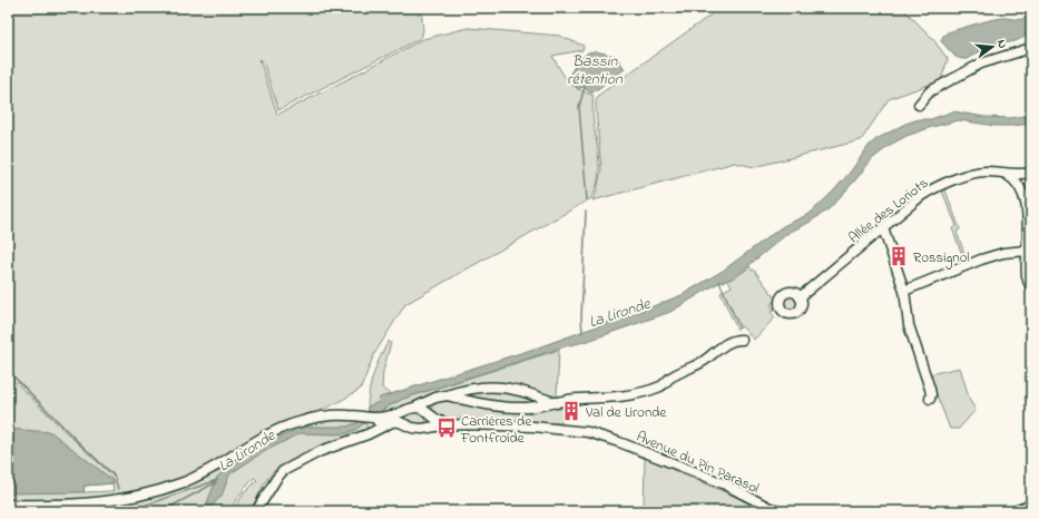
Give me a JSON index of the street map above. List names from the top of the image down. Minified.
{"streets":{"street":["Allée des Loriots","Avenue du Pin Parasol"]},"water":["Bassin rétention","La Lironde"],"places":{"building":["Rossignol","Val de Lironde"],"bus stop":["Carrières de Fontfroide"]},"north":"right"}
